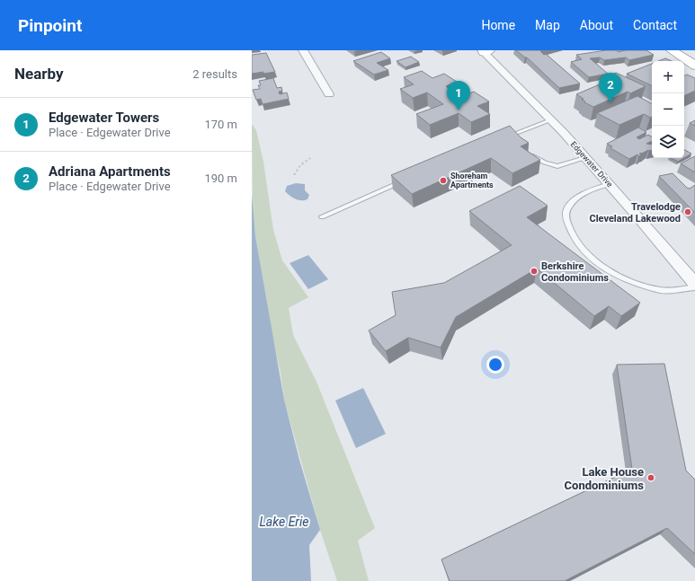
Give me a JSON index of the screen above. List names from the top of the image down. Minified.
{"streets":{"street":["Edgewater Drive"]},"water":["Lake Erie"],"places":["Shoreham Apartments","Travelodge Cleveland Lakewood","Berkshire Condominiums","Lake House Condominiums"],"page":{"header":"Pinpoint","nav":["Home","Map","About","Contact"],"heading":["Nearby","2 results"],"map_buttons":["+","−"],"pins":["2","1"],"list":[{"mark":"1","name":"Edgewater Towers","note":"Place · Edgewater Drive","value":"170 m"},{"mark":"2","name":"Adriana Apartments","note":"Place · Edgewater Drive","value":"190 m"}]}}
